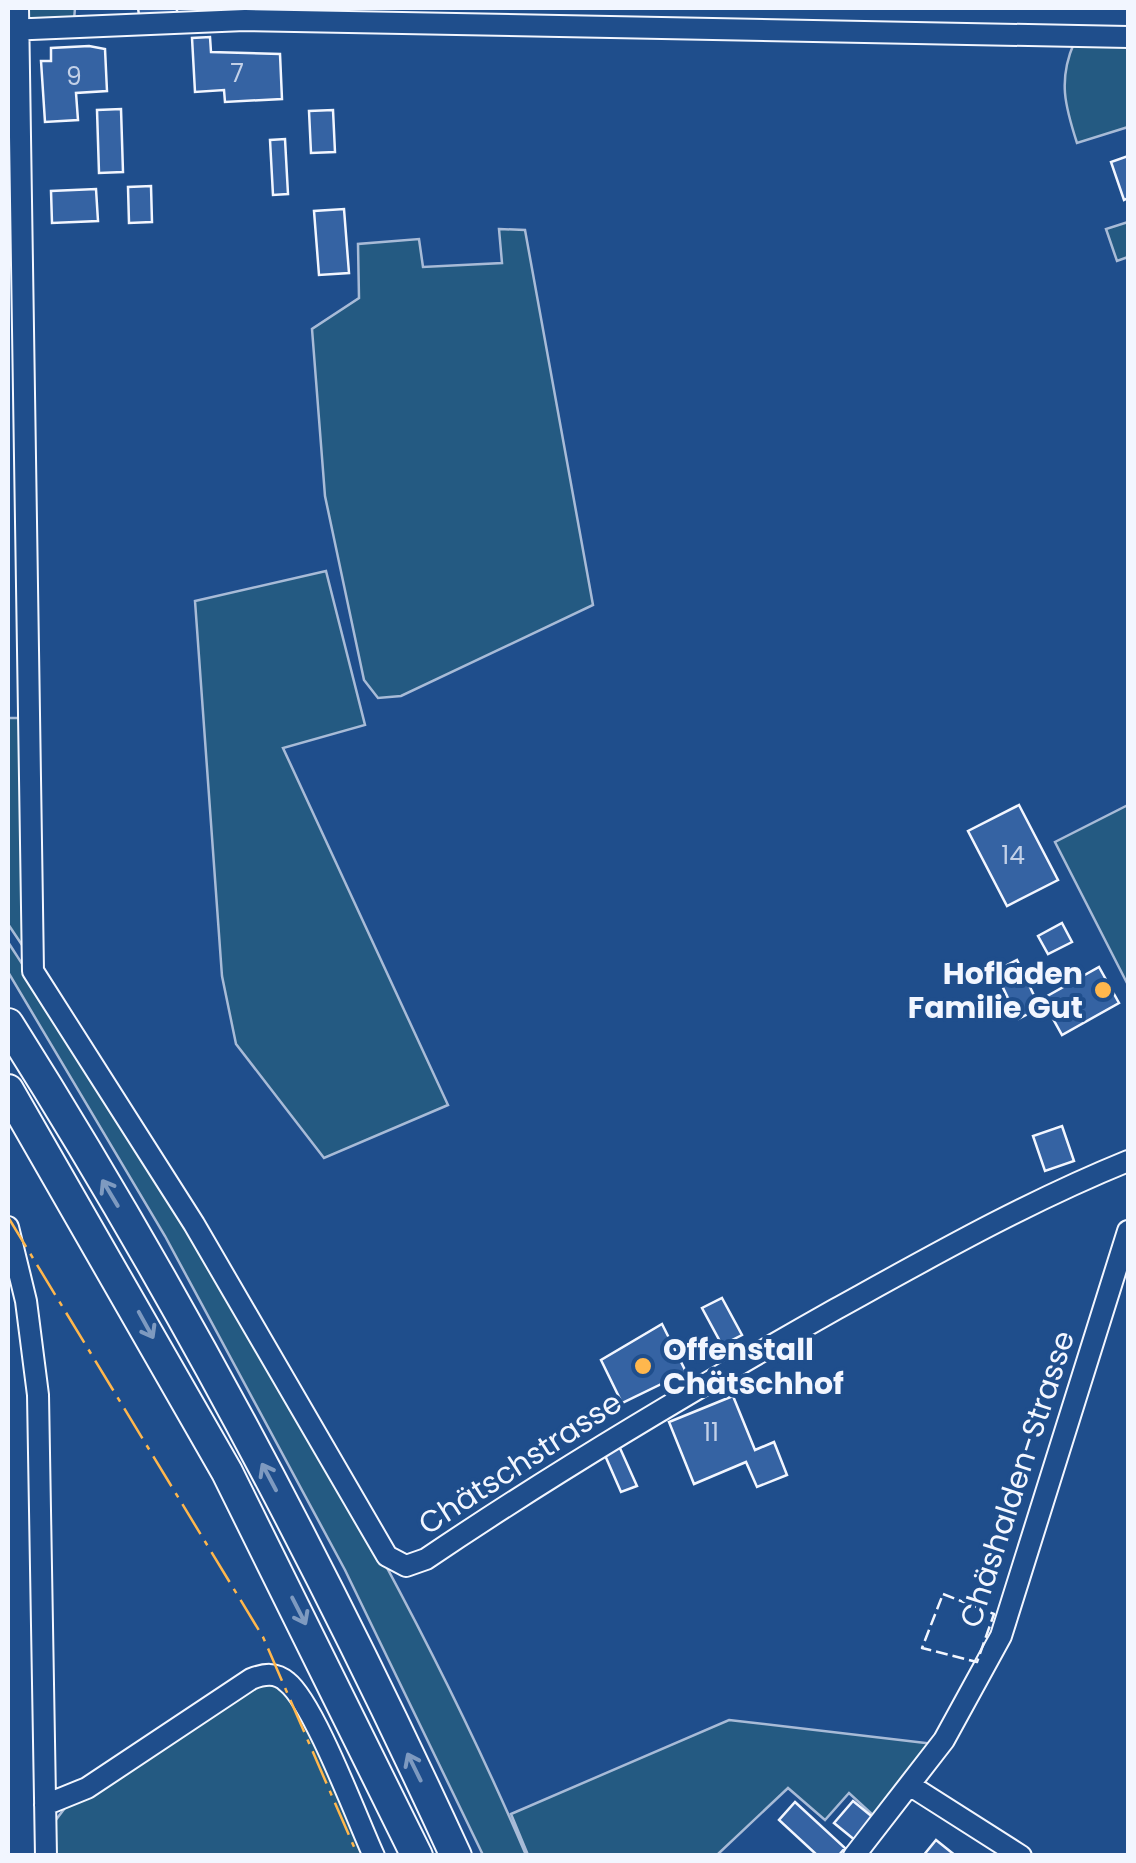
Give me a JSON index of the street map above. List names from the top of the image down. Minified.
{"streets":{"street":["Chätschstrasse","Chäshalden-Strasse"]},"places":["Hofladen Familie Gut","Offenstall Chätschhof"],"house_numbers":["7","9","14","11"]}
